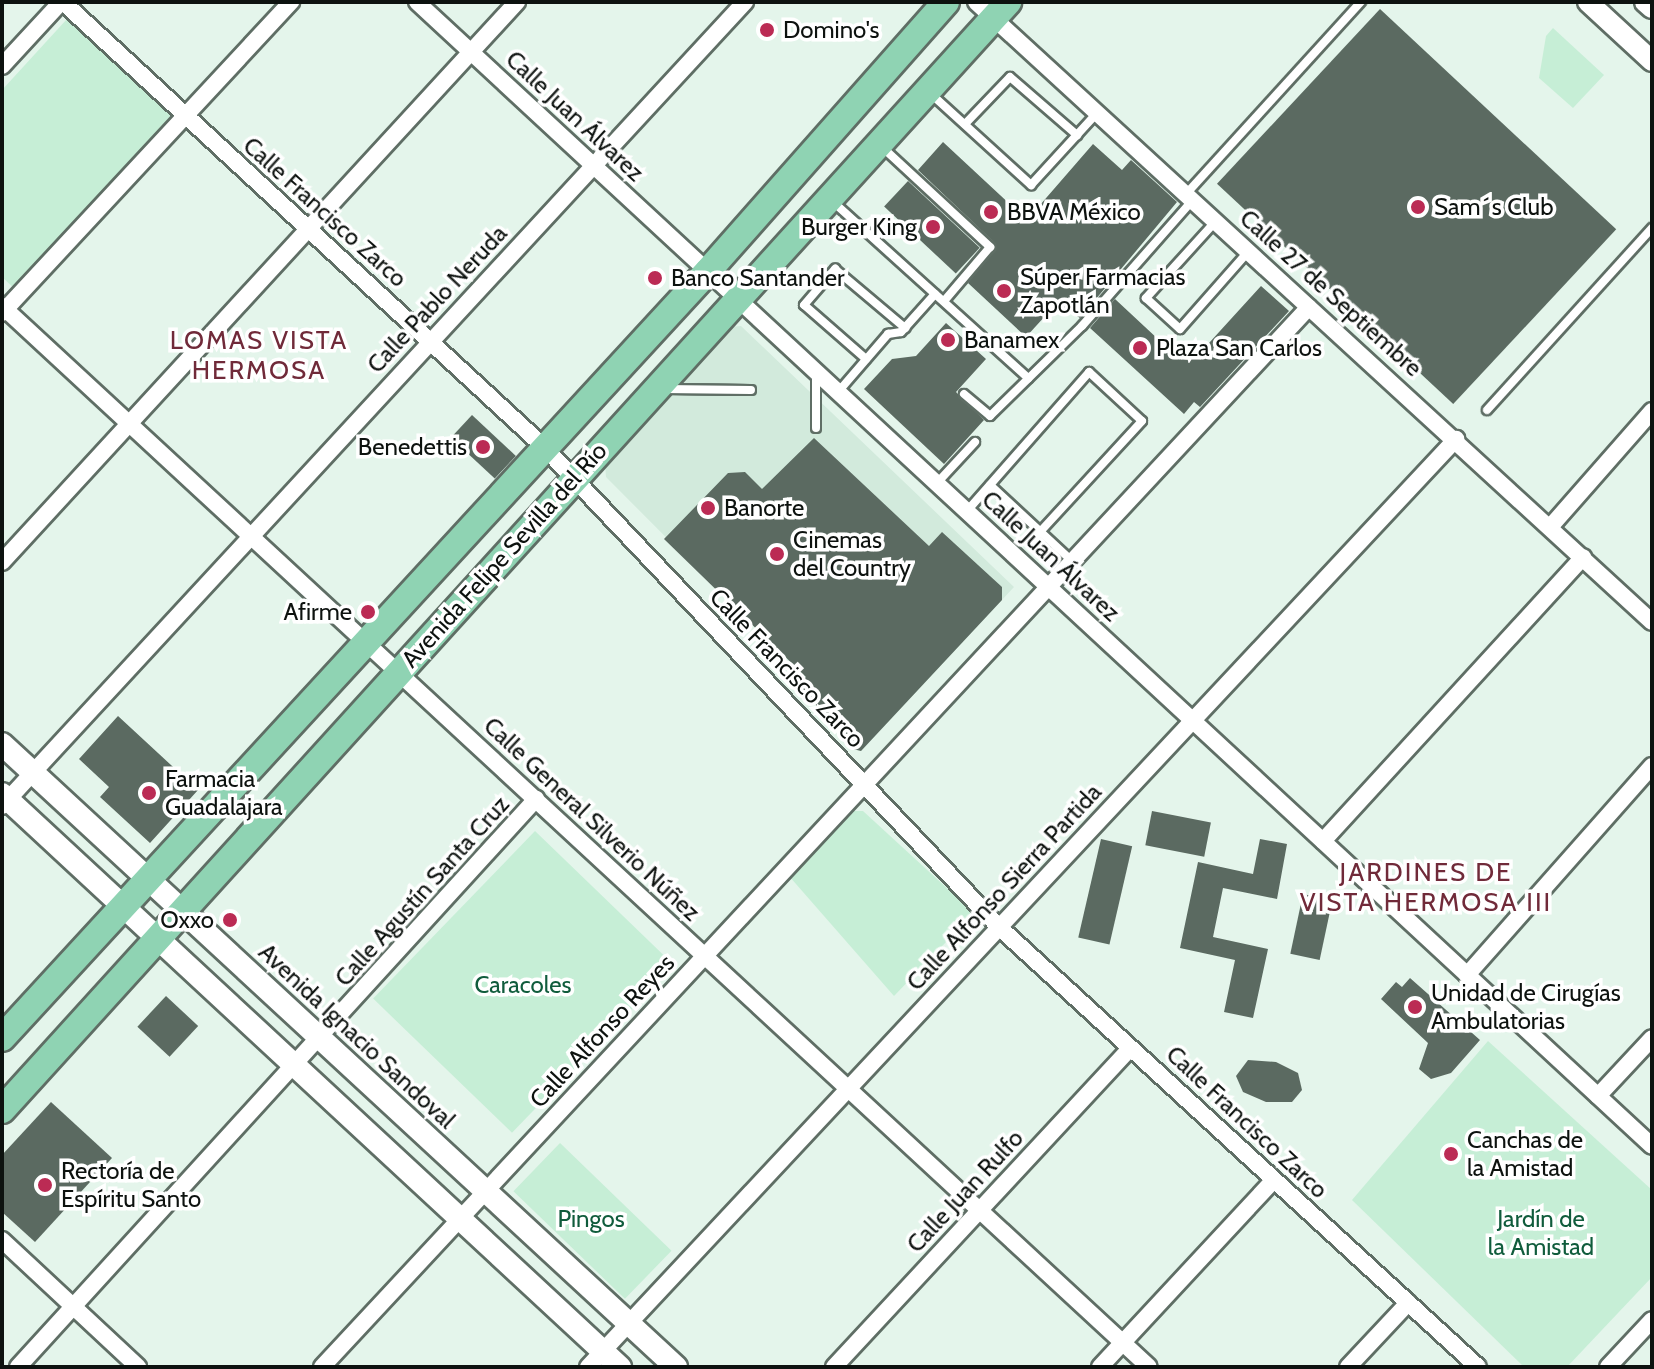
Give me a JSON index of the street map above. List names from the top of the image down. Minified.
{"streets":{"main road":["Avenida Felipe Sevilla del Río","Avenida Ignacio Sandoval"],"street":["Calle Juan Álvarez","Calle Francisco Zarco","Calle 27 de Septiembre","Calle Pablo Neruda","Calle General Silverio Núñez","Calle Alfonso Sierra Partida","Calle Agustín Santa Cruz","Calle Alfonso Reyes","Calle Juan Rulfo"]},"crossings":[["Calle Juan Álvarez","Calle Pablo Neruda"],["Calle Juan Álvarez","Avenida Felipe Sevilla del Río"],["Calle Juan Álvarez","Calle Alfonso Sierra Partida"],["Calle Juan Álvarez","Calle Alfonso Reyes"],["Calle Francisco Zarco","Calle Pablo Neruda"],["Calle Francisco Zarco","Avenida Felipe Sevilla del Río"],["Calle Francisco Zarco","Calle Alfonso Sierra Partida"],["Calle Francisco Zarco","Calle Alfonso Reyes"],["Calle Francisco Zarco","Calle Juan Rulfo"],["Calle 27 de Septiembre","Avenida Felipe Sevilla del Río"],["Calle 27 de Septiembre","Calle Alfonso Sierra Partida"],["Calle 27 de Septiembre","Calle Alfonso Reyes"],["Calle Pablo Neruda","Calle General Silverio Núñez"],["Calle Pablo Neruda","Avenida Ignacio Sandoval"],["Avenida Felipe Sevilla del Río","Calle General Silverio Núñez"],["Avenida Felipe Sevilla del Río","Avenida Ignacio Sandoval"],["Calle General Silverio Núñez","Calle Alfonso Sierra Partida"],["Calle General Silverio Núñez","Calle Agustín Santa Cruz"],["Calle General Silverio Núñez","Calle Alfonso Reyes"],["Calle General Silverio Núñez","Calle Juan Rulfo"],["Calle Alfonso Sierra Partida","Avenida Ignacio Sandoval"],["Calle Agustín Santa Cruz","Avenida Ignacio Sandoval"],["Calle Alfonso Reyes","Avenida Ignacio Sandoval"]],"districts":["LOMAS VISTA HERMOSA","JARDINES DE VISTA HERMOSA III"],"parks":["Caracoles","Pingos","Jardín de la Amistad"],"places":["Domino's","Sam´s Club","BBVA México","Burger King","Banco Santander","Súper Farmacias Zapotlán","Banamex","Plaza San Carlos","Benedettis","Banorte","Cinemas del Country","Afirme","Farmacia Guadalajara","Oxxo","Unidad de Cirugías Ambulatorias","Canchas de la Amistad","Rectoría de Espíritu Santo"]}
